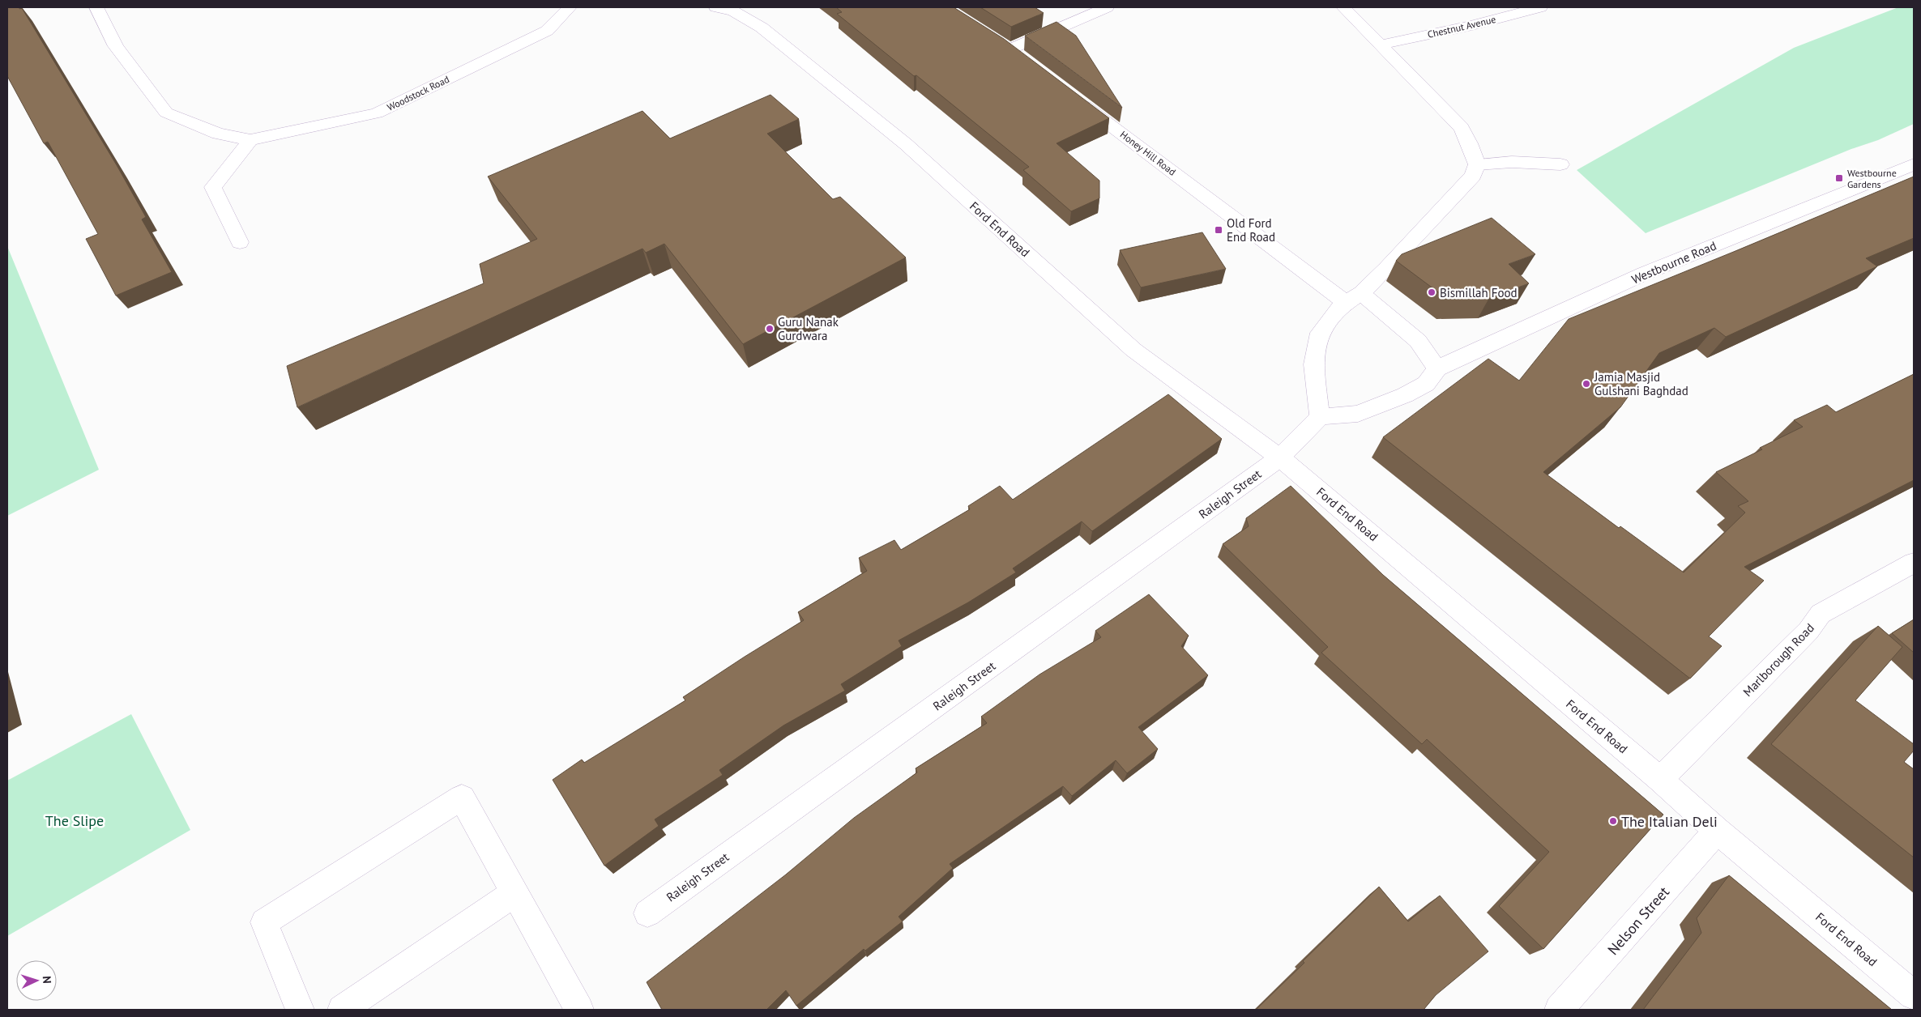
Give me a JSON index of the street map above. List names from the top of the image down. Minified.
{"streets":{"street":["Chestnut Avenue","Woodstock Road","Honey Hill Road","Ford End Road","Westbourne Road","Raleigh Street","Marlborough Road","Nelson Street"]},"crossings":[["Ford End Road","Raleigh Street"],["Ford End Road","Marlborough Road"],["Ford End Road","Nelson Street"]],"parks":["The Slipe"],"places":{"transit":["Westbourne Gardens","Old Ford End Road"],"other":["Bismillah Food","Guru Nanak Gurdwara","Jamia Masjid Gulshani Baghdad","The Italian Deli"]},"north":"right"}
